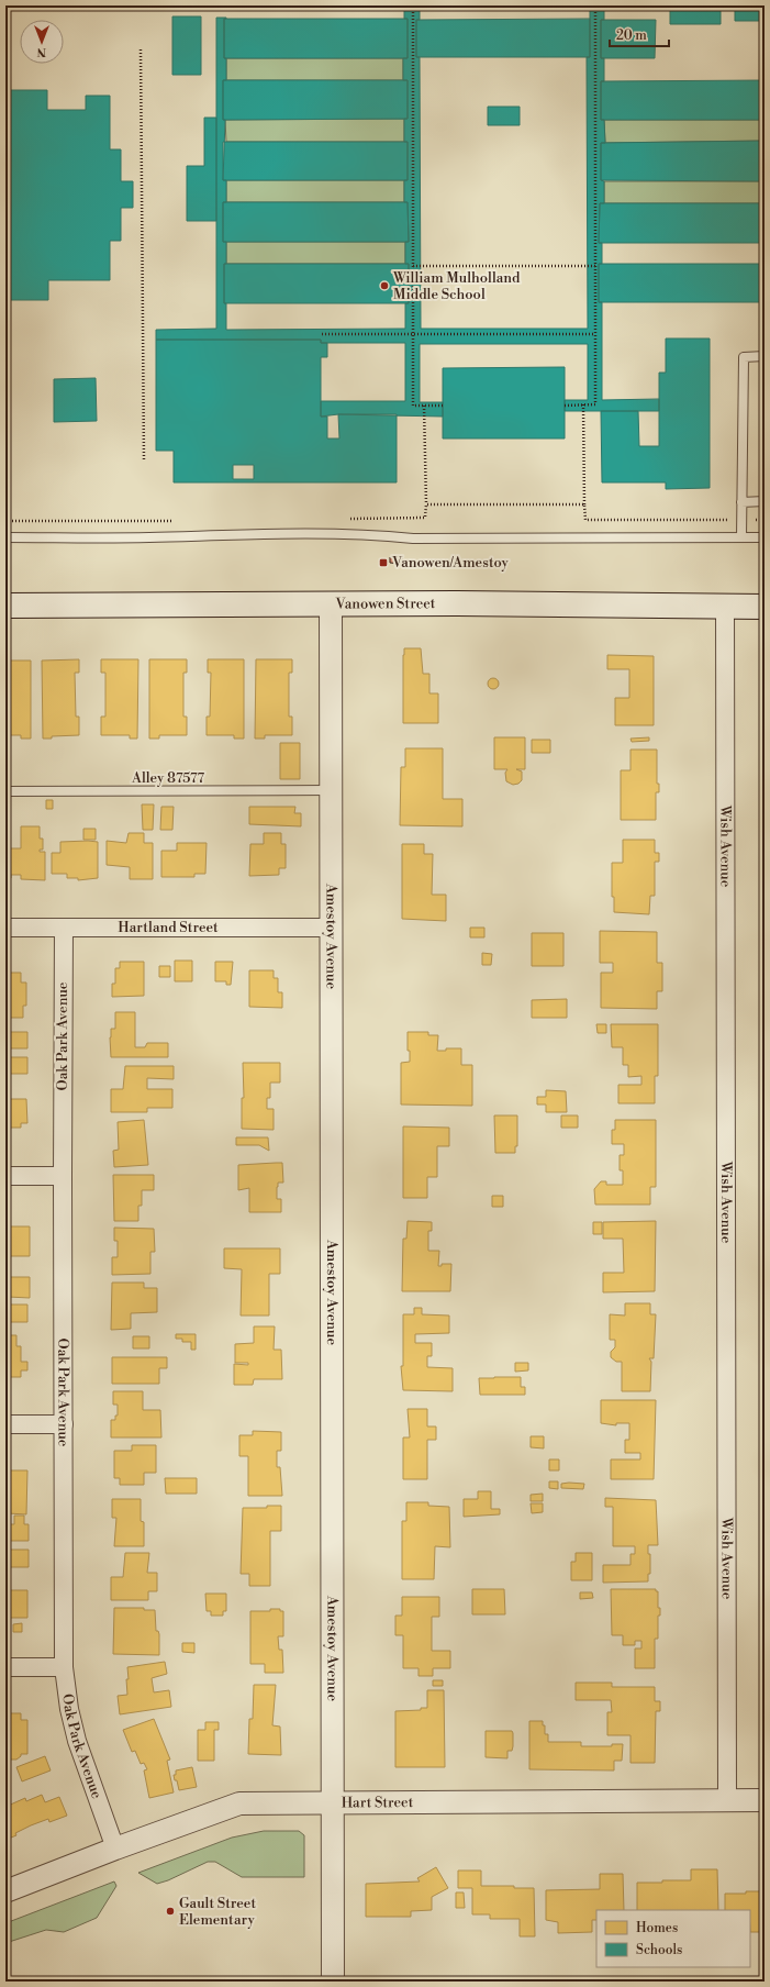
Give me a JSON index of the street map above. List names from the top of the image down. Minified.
{"streets":{"main road":["Vanowen Street"],"street":["Wish Avenue","Hartland Street","Amestoy Avenue","Oak Park Avenue","Hart Street"],"lane":["Alley 87577"]},"crossings":[["Vanowen Street","Wish Avenue"],["Vanowen Street","Amestoy Avenue"],["Alley 87577","Amestoy Avenue"],["Wish Avenue","Hart Street"],["Hartland Street","Amestoy Avenue"],["Hartland Street","Oak Park Avenue"],["Amestoy Avenue","Hart Street"],["Oak Park Avenue","Hart Street"]],"places":{"other":["William Mulholland Middle School","Gault Street Elementary"],"transit":["Vanowen/Amestoy"]},"legend":["Homes","Schools"],"scale_bar":"20 m","north":"bottom"}
